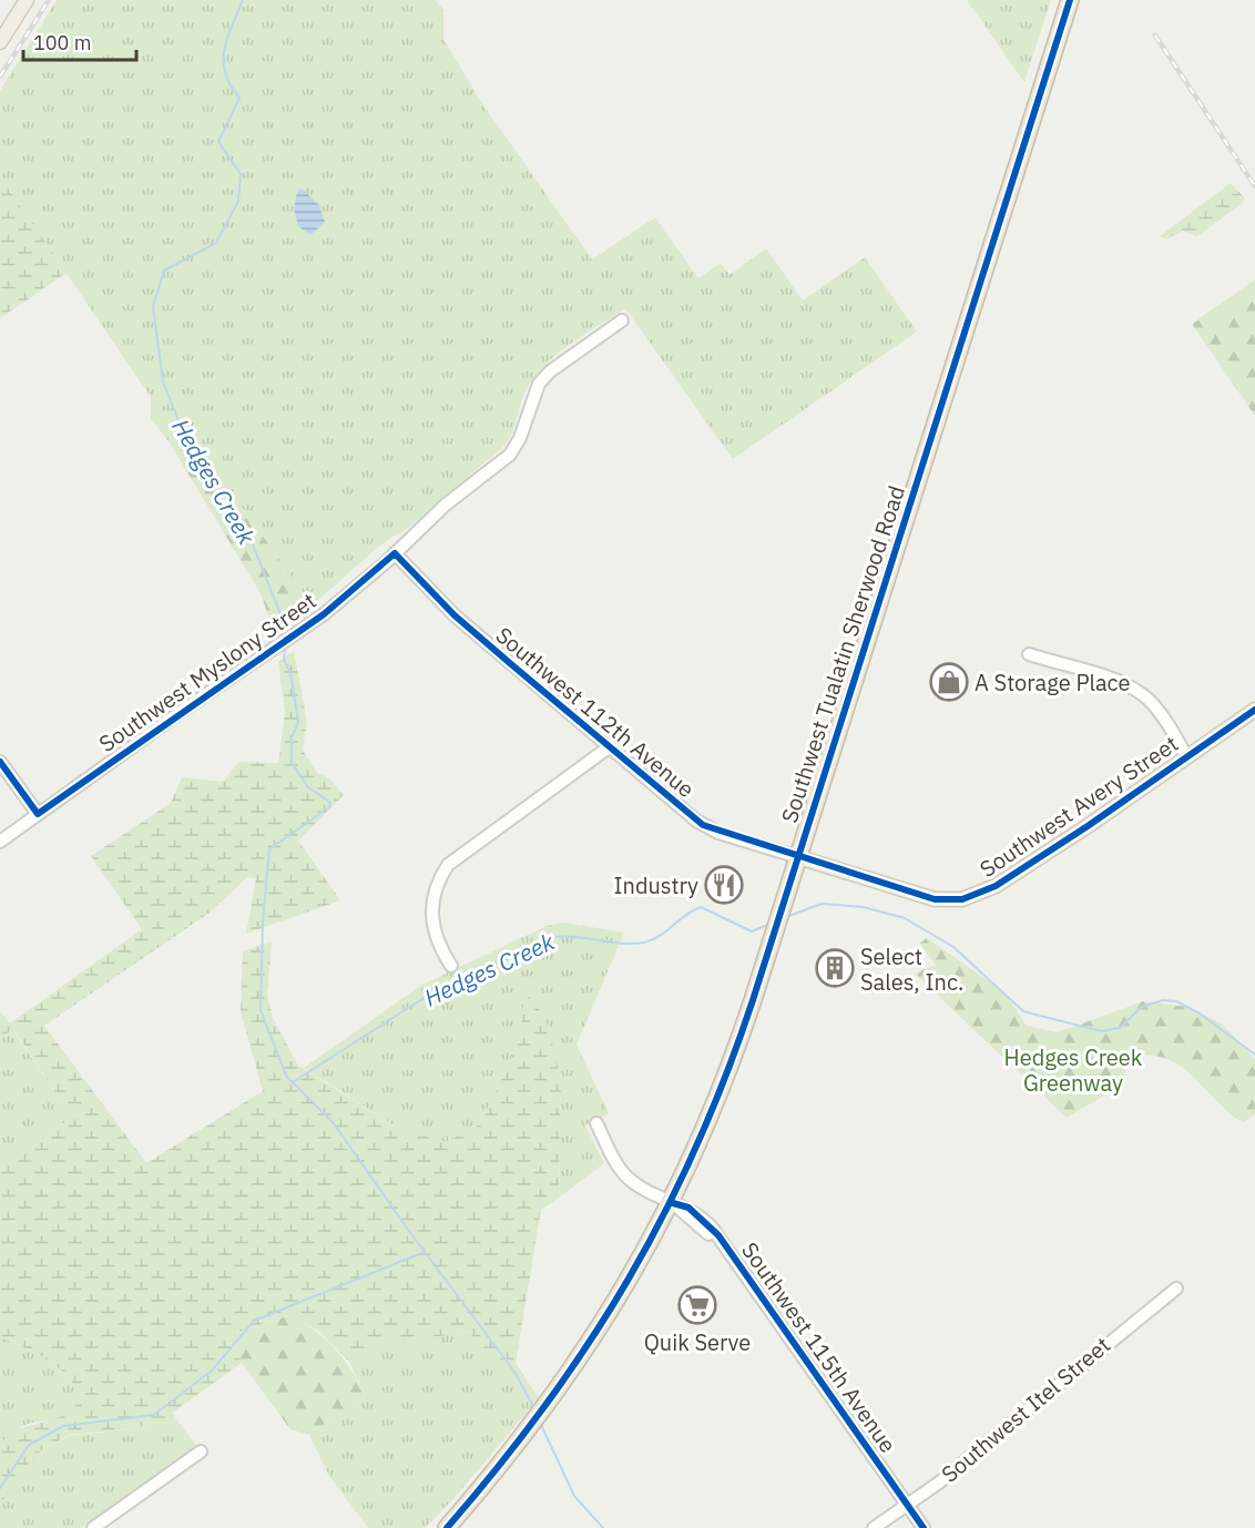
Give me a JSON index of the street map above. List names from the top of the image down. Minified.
{"streets":{"highway":["Southwest Tualatin Sherwood Road"],"main road":["Southwest Avery Street"],"street":["Southwest Myslony Street","Southwest 112th Avenue","Southwest 115th Avenue","Southwest Itel Street"]},"crossings":[["Southwest Tualatin Sherwood Road","Southwest 112th Avenue"],["Southwest Tualatin Sherwood Road","Southwest Avery Street"],["Southwest Tualatin Sherwood Road","Southwest 115th Avenue"],["Southwest Myslony Street","Southwest 112th Avenue"],["Southwest 112th Avenue","Southwest Avery Street"],["Southwest 115th Avenue","Southwest Itel Street"]],"water":["Hedges Creek"],"parks":["Hedges Creek Greenway"],"places":{"shop":["A Storage Place"],"restaurant":["Industry"],"building":["Select Sales, Inc."],"supermarket":["Quik Serve"]},"scale_bar":"100 m"}
